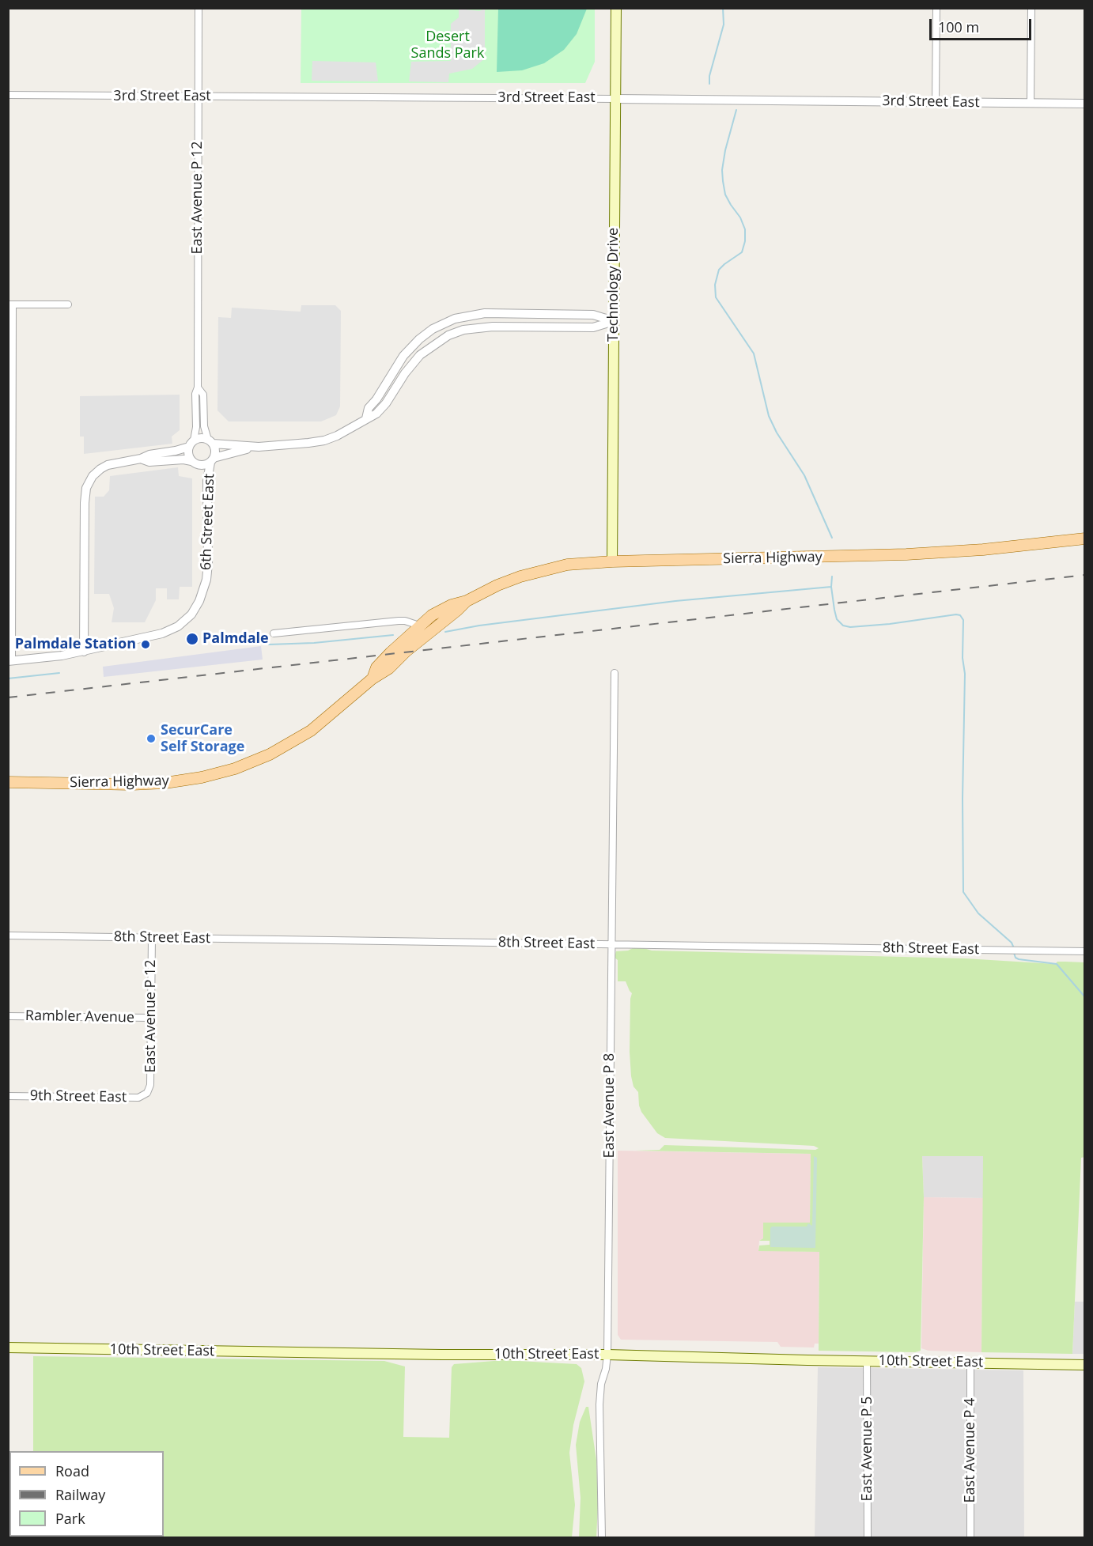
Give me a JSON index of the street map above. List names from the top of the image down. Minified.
{"streets":{"main road":["Technology Drive","Sierra Highway","10th Street East"],"street":["3rd Street East","East Avenue P 12","6th Street East","8th Street East","Rambler Avenue","9th Street East","East Avenue P 8","East Avenue P 5","East Avenue P 4"]},"crossings":[["3rd Street East","East Avenue P 12"],["3rd Street East","Technology Drive"],["East Avenue P 12","6th Street East"],["East Avenue P 12","8th Street East"],["East Avenue P 12","Rambler Avenue"],["East Avenue P 12","9th Street East"],["Technology Drive","Sierra Highway"],["8th Street East","East Avenue P 8"],["East Avenue P 8","10th Street East"],["10th Street East","East Avenue P 5"],["10th Street East","East Avenue P 4"]],"parks":["Desert Sands Park"],"places":["Palmdale","Palmdale Station","SecurCare Self Storage"],"legend":["Road","Railway","Park"],"scale_bar":"100 m"}
